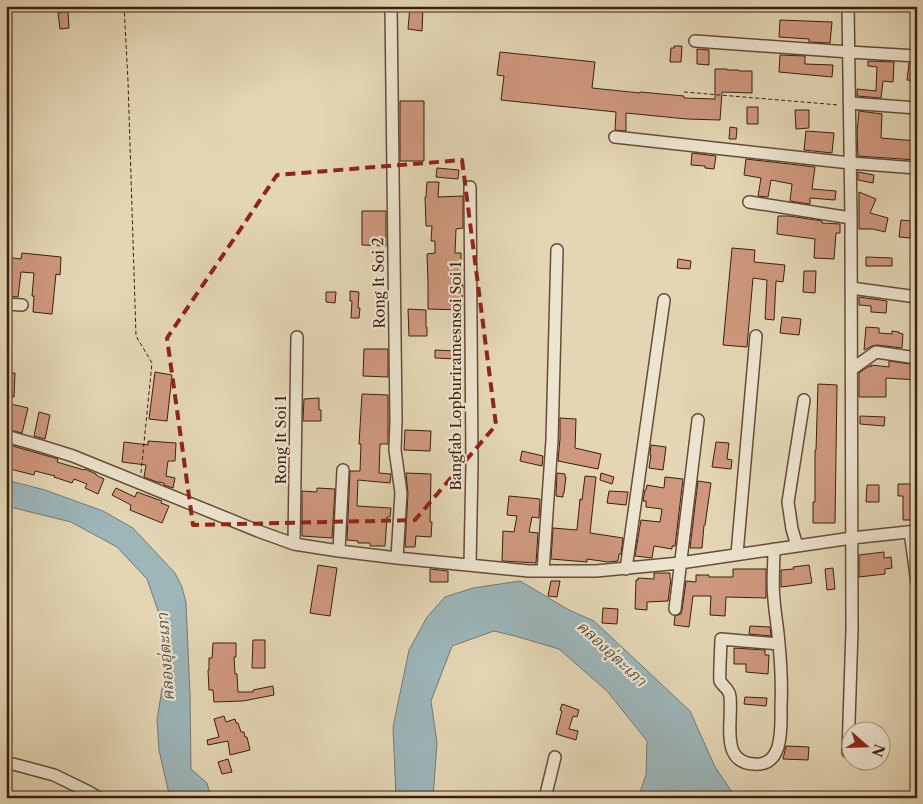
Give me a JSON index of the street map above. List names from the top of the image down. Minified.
{"streets":{"street":["Rong It Soi 2","Bangfab Lopburiramesnsoi Soi 1","Rong It Soi 1"]},"water":["คลองอุ่ตะเภา"],"north":"right"}
